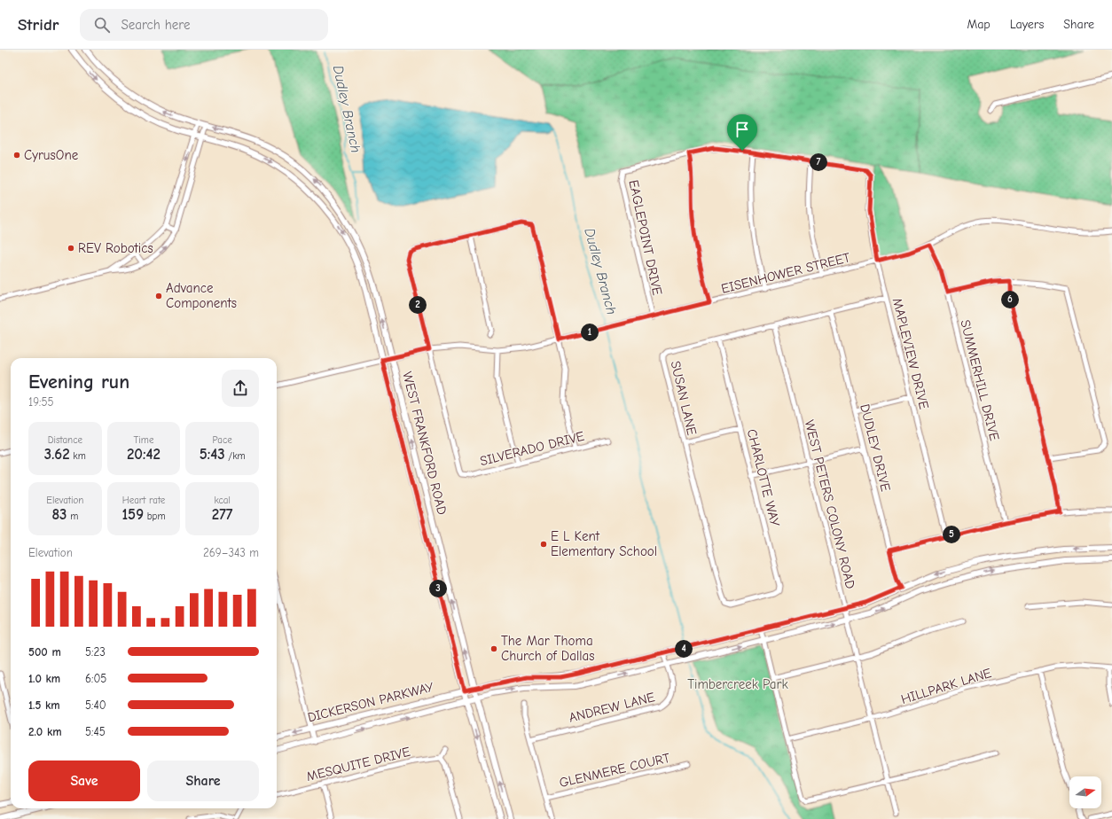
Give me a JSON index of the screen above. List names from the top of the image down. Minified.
{"streets":{"main road":["WEST FRANKFORD ROAD","DICKERSON PARKWAY"],"street":["EAGLEPOINT DRIVE","EISENHOWER STREET","MAPLEVIEW DRIVE","SUMMERHILL DRIVE","SUSAN LANE","DUDLEY DRIVE","SILVERADO DRIVE","CHARLOTTE WAY","WEST PETERS COLONY ROAD","HILLPARK LANE","ANDREW LANE","MESQUITE DRIVE","GLENMERE COURT"]},"crossings":[["EAGLEPOINT DRIVE","EISENHOWER STREET"],["EISENHOWER STREET","MAPLEVIEW DRIVE"],["EISENHOWER STREET","SUMMERHILL DRIVE"],["EISENHOWER STREET","WEST FRANKFORD ROAD"],["EISENHOWER STREET","SILVERADO DRIVE"],["MAPLEVIEW DRIVE","SUSAN LANE"],["SUSAN LANE","DUDLEY DRIVE"],["SUSAN LANE","CHARLOTTE WAY"],["SUSAN LANE","WEST PETERS COLONY ROAD"],["WEST FRANKFORD ROAD","DICKERSON PARKWAY"],["DUDLEY DRIVE","DICKERSON PARKWAY"],["WEST PETERS COLONY ROAD","HILLPARK LANE"],["WEST PETERS COLONY ROAD","DICKERSON PARKWAY"],["DICKERSON PARKWAY","ANDREW LANE"]],"water":["Dudley Branch"],"parks":["Timbercreek Park"],"places":["CyrusOne","REV Robotics","Advance Components","E L Kent Elementary School","The Mar Thoma Church of Dallas"],"north":"right","page":{"header":"Stridr","search":"Search here","nav":["Map","Layers","Share"],"pins":["7","6","2","1","5","3","4"],"heading":["Evening run","19:55"],"stats":[["Distance","3.62 km"],["Time","20:42"],["Pace","5:43 /km"],["Elevation","83 m"],["Heart rate","159 bpm"],["kcal","277"]],"chart":["Elevation","269–343 m"],"list":[{"name":"500 m","note":"5:23"},{"name":"1.0 km","note":"6:05"},{"name":"1.5 km","note":"5:40"},{"name":"2.0 km","note":"5:45"}],"buttons":["Save","Share"]}}
